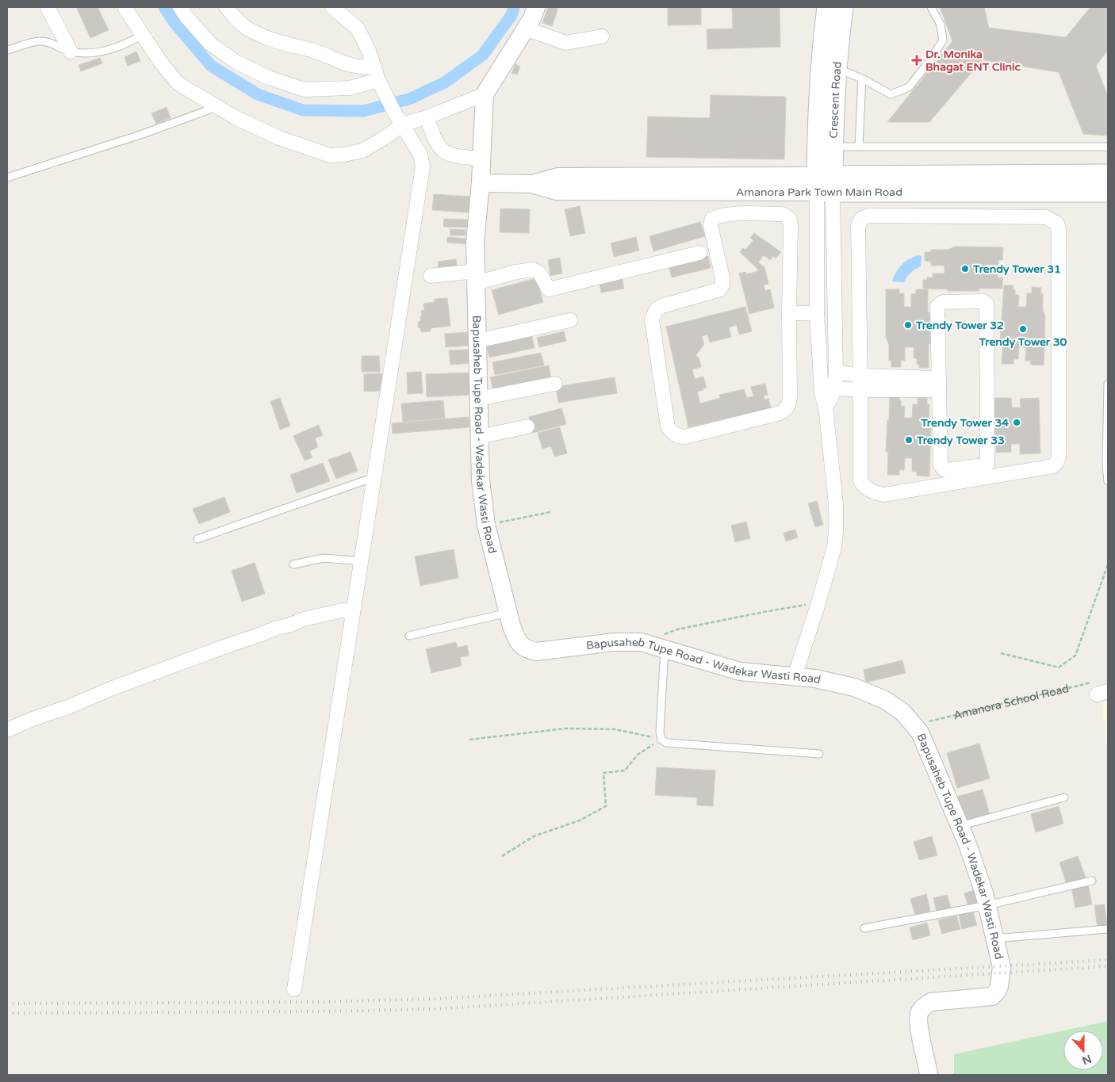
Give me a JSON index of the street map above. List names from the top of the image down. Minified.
{"streets":{"main road":["Crescent Road","Amanora Park Town Main Road"],"street":["Bapusaheb Tupe Road - Wadekar Wasti Road"],"path":["Amanora School Road"]},"crossings":[["Crescent Road","Amanora Park Town Main Road"],["Amanora Park Town Main Road","Bapusaheb Tupe Road - Wadekar Wasti Road"],["Bapusaheb Tupe Road - Wadekar Wasti Road","Amanora School Road"]],"places":{"health":["Dr. Monika Bhagat ENT Clinic"],"other":["Trendy Tower 31","Trendy Tower 32","Trendy Tower 30","Trendy Tower 34","Trendy Tower 33"]},"north":"bottom"}
